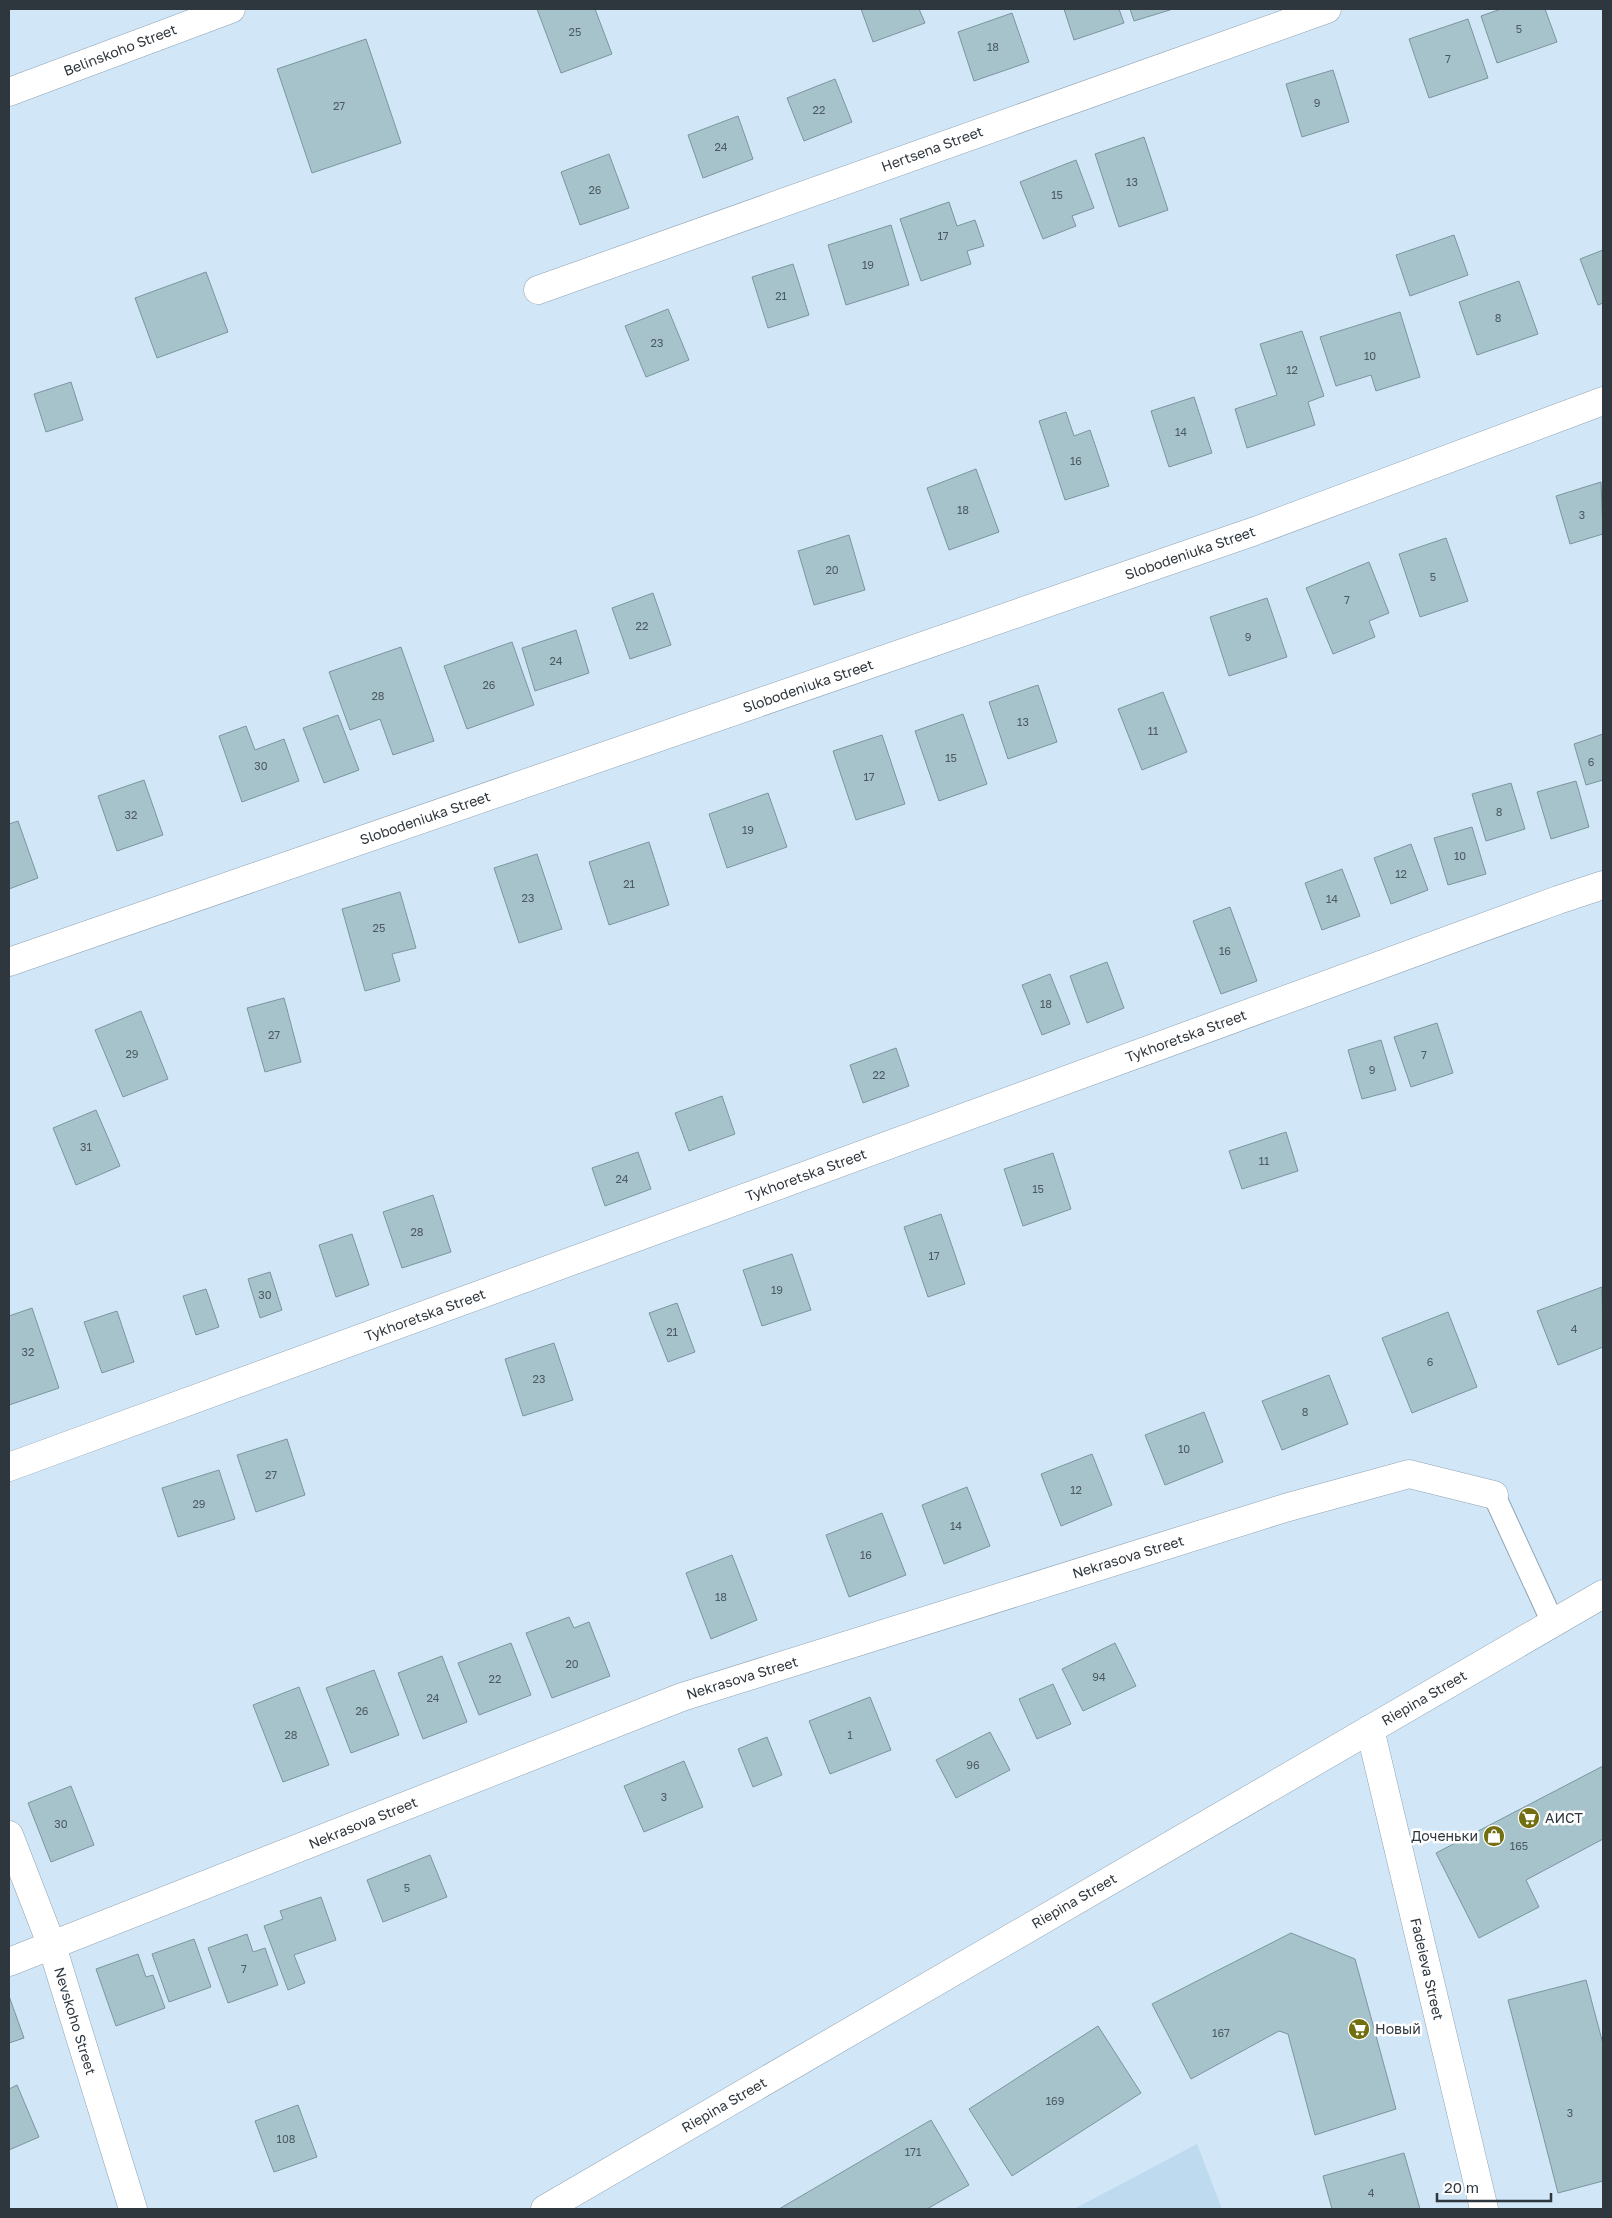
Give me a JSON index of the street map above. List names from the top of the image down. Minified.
{"streets":{"street":["Belinskoho Street","Hertsena Street","Slobodeniuka Street","Tykhoretska Street","Nekrasova Street","Riepina Street","Fadeieva Street","Nevskoho Street"]},"crossings":[["Nekrasova Street","Nevskoho Street"],["Riepina Street","Fadeieva Street"]],"places":{"supermarket":["АИСТ","Новый"],"shop":["Доченьки"]},"house_numbers":["5","25","18","7","9","27","22","24","13","26","15","17","19","21","8","23","10","12","14","16","18","3","20","5","7","22","9","24","26","28","13","11","15","6","30","17","8","32","19","10","12","21","23","14","25","16","18","27","29","7","9","22","31","11","24","15","28","17","19","30","4","21","32","6","23","8","10","27","12","29","14","16","18","20","94","22","24","26","28","1","96","3","30","165","5","7","167","169","3","108","171","4"],"scale_bar":"20 m"}
